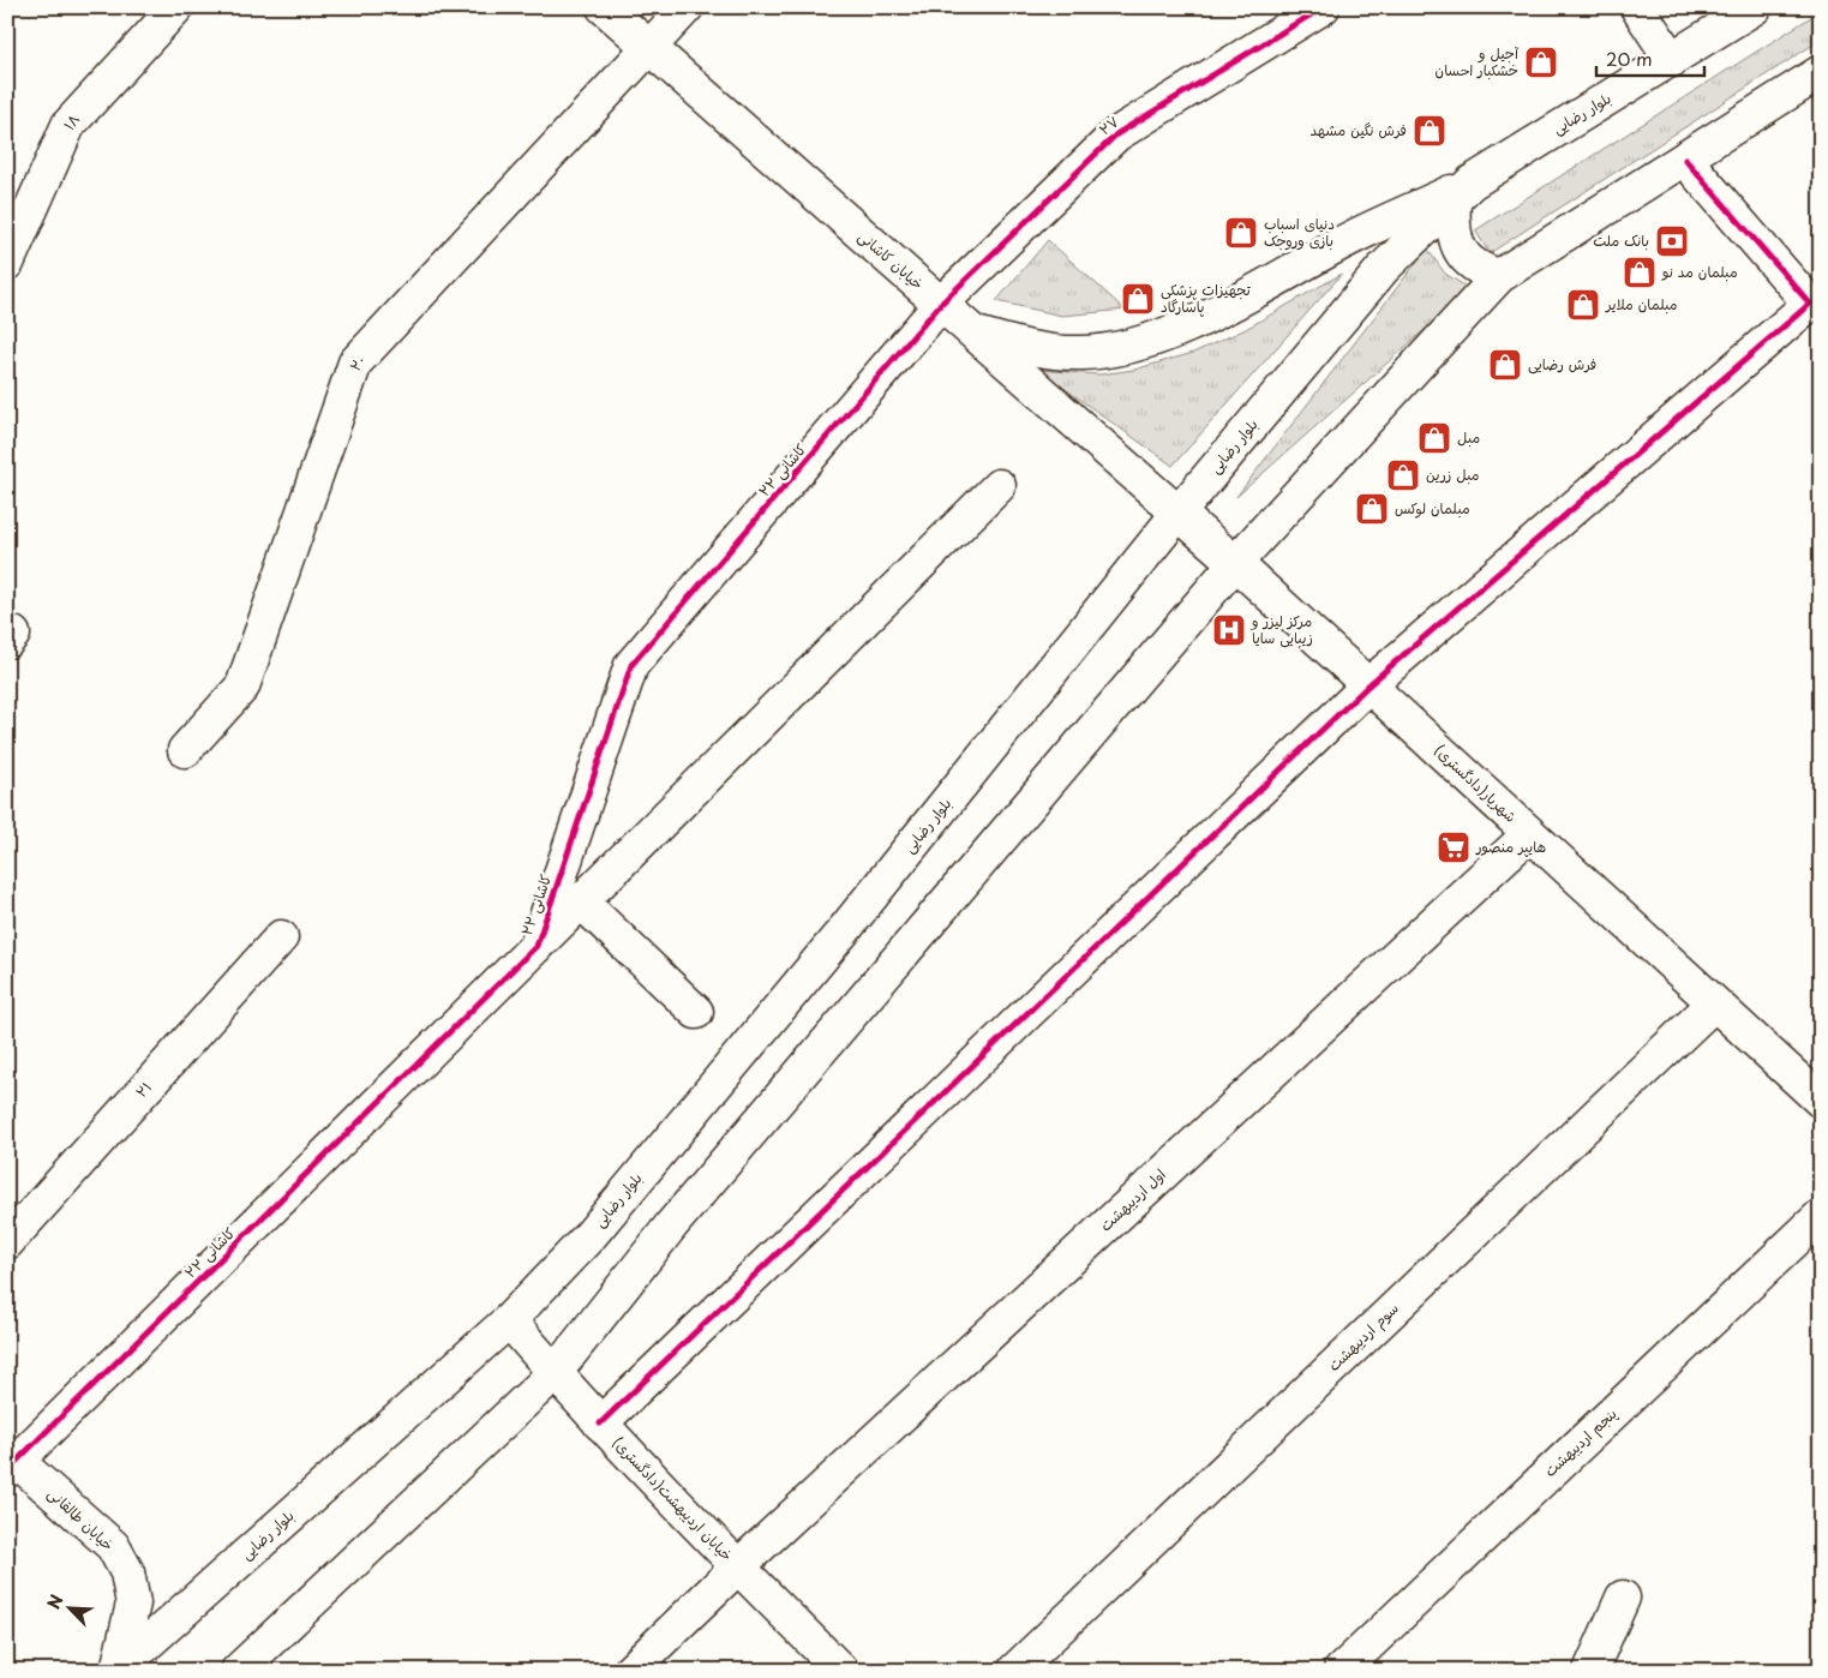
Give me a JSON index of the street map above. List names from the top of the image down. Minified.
{"streets":{"street":["بلوار رضایی","۱۸","۲۷","خیابان کاشانی","۲۰","کاشانی ۲۲","شهریار(دادگستری)","۲۱","اول اردیبهشت","سوم اردیبهشت","پنجم اردیبهشت","خیابان اردیبهشت(دادگستری)","خیابان طالقانی"]},"crossings":[["بلوار رضایی","خیابان کاشانی"],["بلوار رضایی","خیابان اردیبهشت(دادگستری)"],["بلوار رضایی","خیابان طالقانی"],["۲۷","خیابان کاشانی"],["۲۷","کاشانی ۲۲"],["خیابان کاشانی","۲۰"],["خیابان کاشانی","کاشانی ۲۲"],["خیابان کاشانی","شهریار(دادگستری)"],["کاشانی ۲۲","خیابان طالقانی"],["شهریار(دادگستری)","اول اردیبهشت"],["شهریار(دادگستری)","سوم اردیبهشت"],["اول اردیبهشت","خیابان اردیبهشت(دادگستری)"]],"places":{"shop":["آجیل و خشکبار احسان","فرش نگین مشهد","دنیای اسباب بازی وروجک","مبلمان مد نو","تجهیزات پزشکی پاسارگاد","مبلمان ملایر","فرش رضایی","مبل","مبل زرین","مبلمان لوکس"],"bank":["بانک ملت"],"hospital":["مرکز لیزر و زیبایی سایا"],"supermarket":["هایپر منصور"]},"scale_bar":"20 m","north":"top left"}
